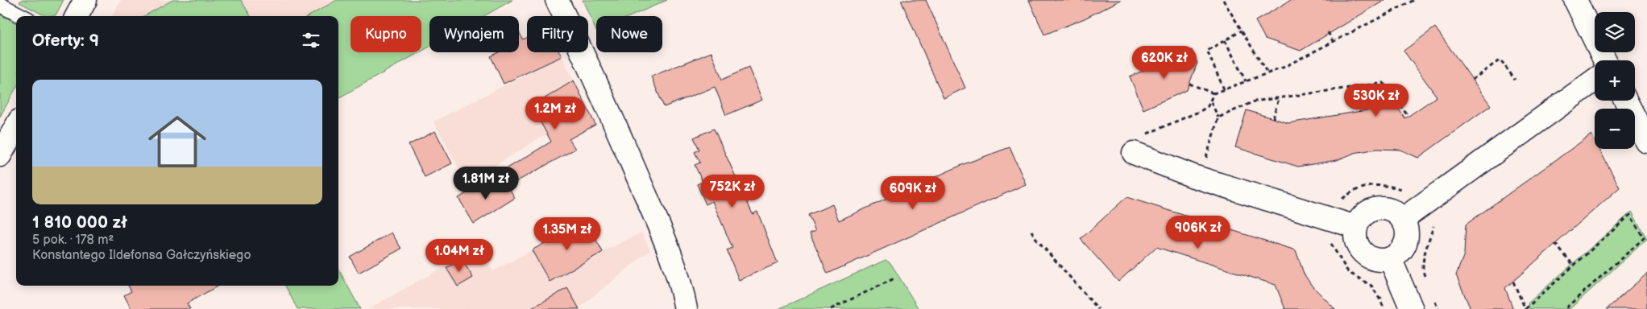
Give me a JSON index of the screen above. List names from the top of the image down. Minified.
{"page":{"map_buttons":["+","−"],"chip":["Kupno","Wynajem","Filtry","Nowe"],"heading":"Oferty: 9","price":["620K zł","530K zł","1.2M zł","1.81M zł","752K zł","609K zł","906K zł","1.35M zł","1.04M zł"],"list":[{"name":"1 810 000 zł","note":"5 pok. · 178 m² · Konstantego Ildefonsa Gałczyńskiego"}]}}
